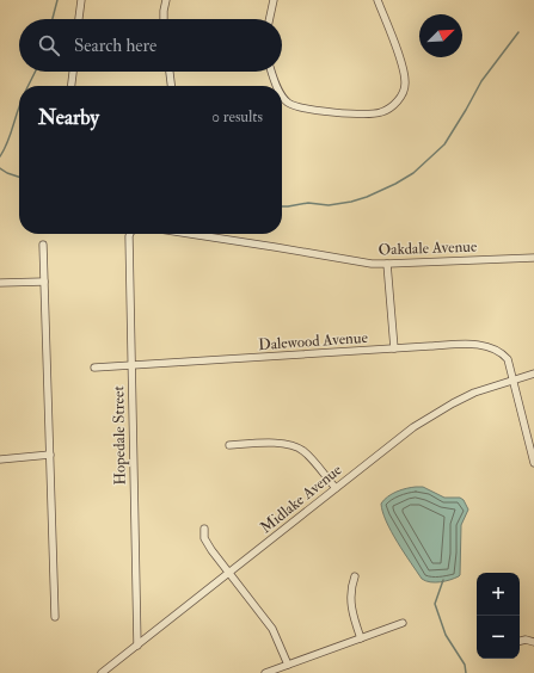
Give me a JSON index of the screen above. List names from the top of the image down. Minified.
{"streets":{"street":["Oakdale Avenue","Dalewood Avenue","Hopedale Street","Midlake Avenue"]},"crossings":[["Dalewood Avenue","Hopedale Street"],["Dalewood Avenue","Midlake Avenue"],["Hopedale Street","Midlake Avenue"]],"north":"top right","page":{"search":"Search here","heading":["Nearby","0 results"],"map_buttons":["+","−"]}}
